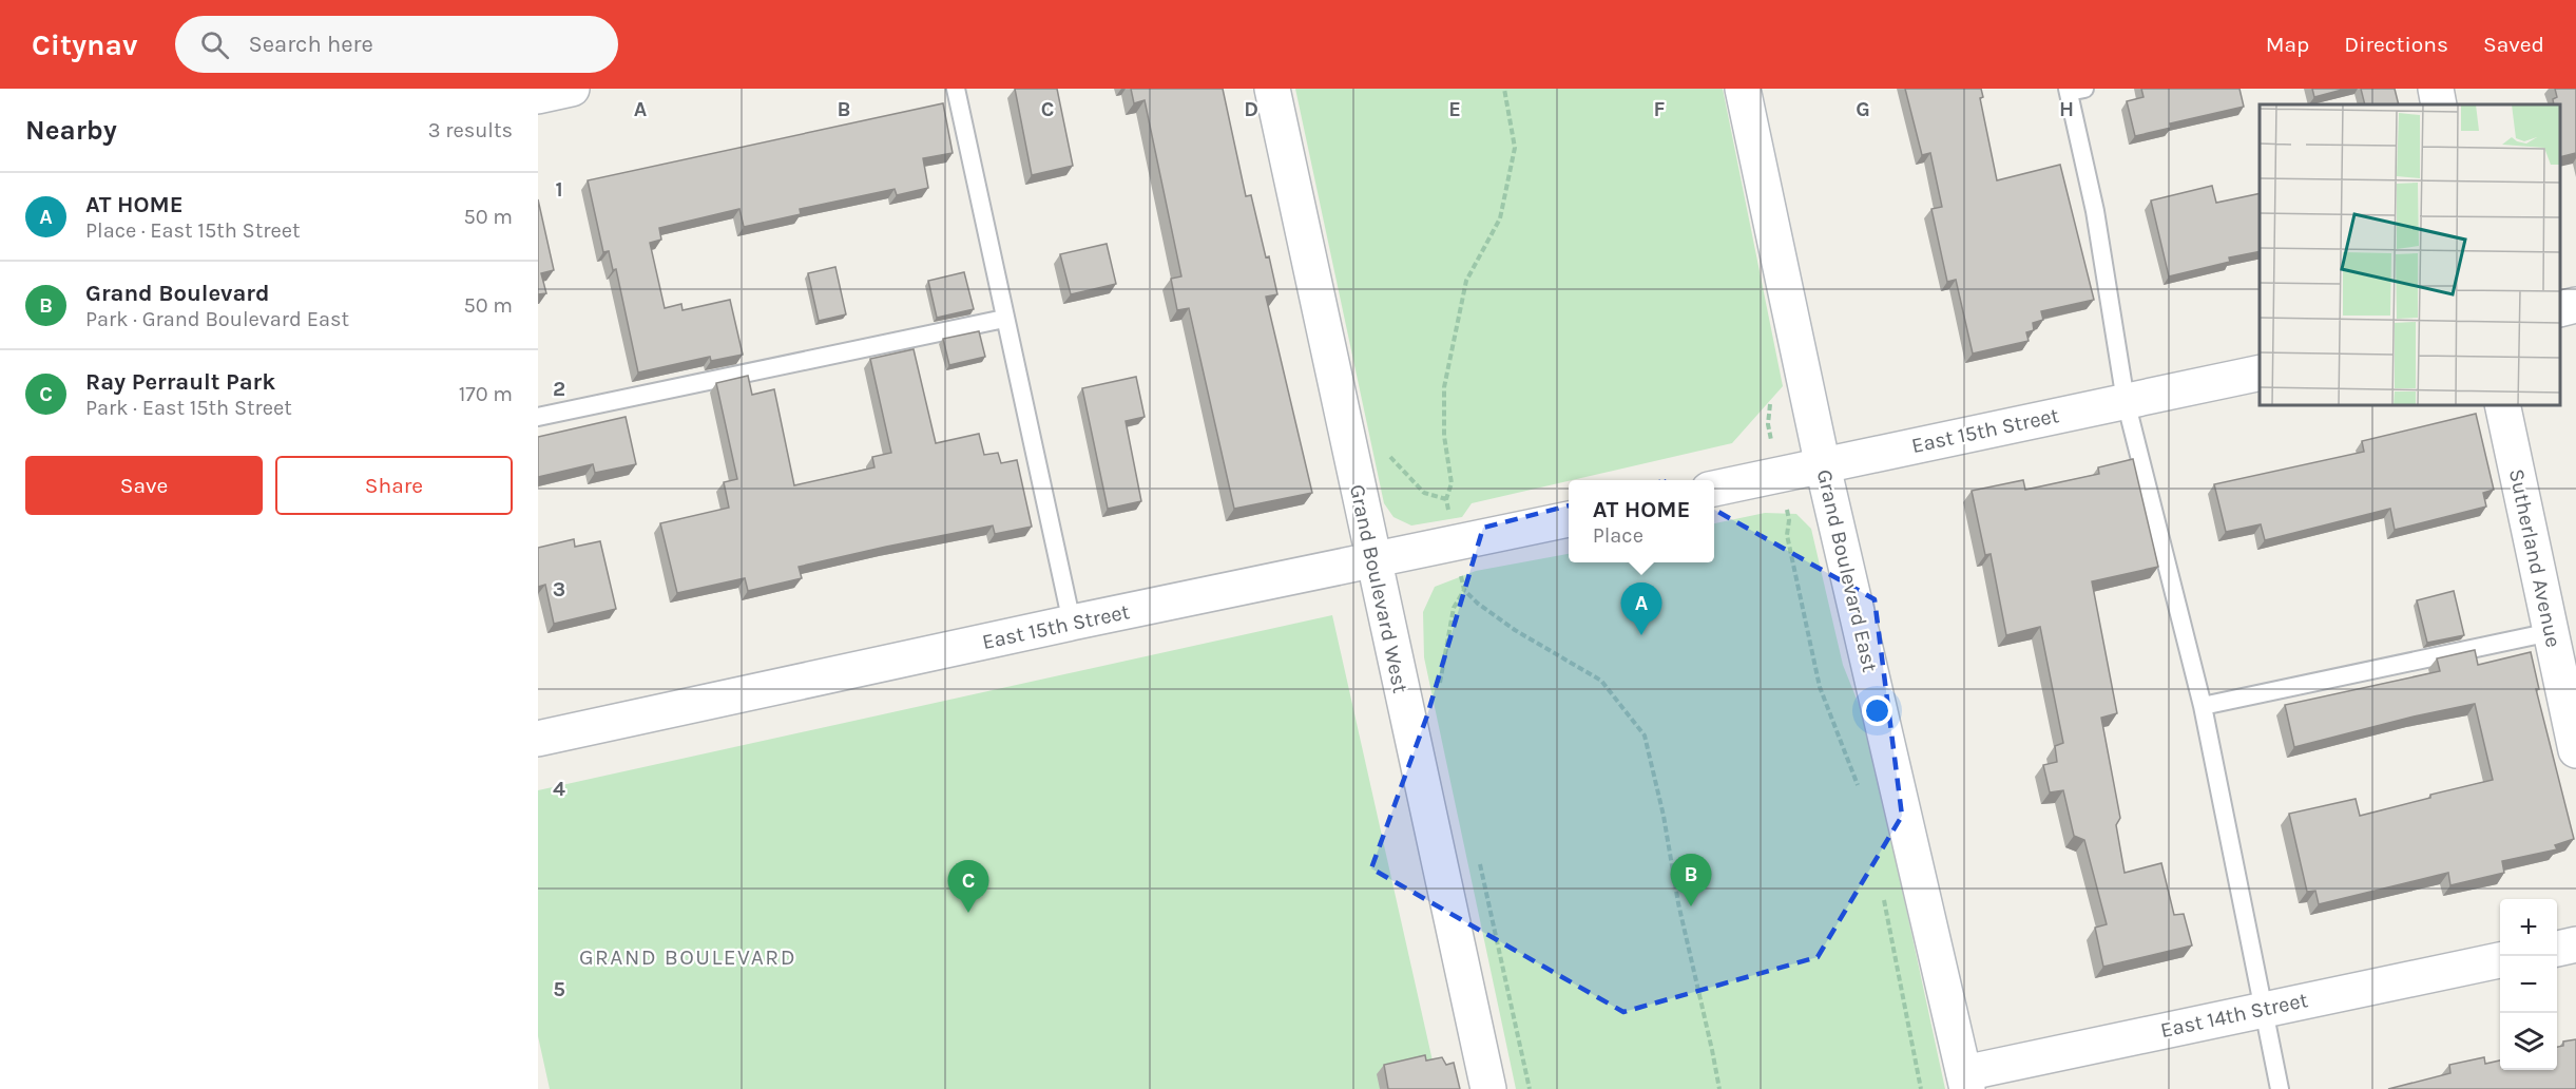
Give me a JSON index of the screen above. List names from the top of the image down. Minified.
{"streets":{"street":["East 15th Street","Sutherland Avenue","Grand Boulevard East","Grand Boulevard West","East 14th Street"]},"crossings":[["East 15th Street","Grand Boulevard East"],["East 15th Street","Grand Boulevard West"],["Grand Boulevard East","East 14th Street"]],"districts":["GRAND BOULEVARD"],"page":{"header":"Citynav","search":"Search here","nav":["Map","Directions","Saved"],"heading":["Nearby","3 results"],"list":[{"mark":"A","name":"AT HOME","note":"Place · East 15th Street","value":"50 m"},{"mark":"B","name":"Grand Boulevard","note":"Park · Grand Boulevard East","value":"50 m"},{"mark":"C","name":"Ray Perrault Park","note":"Park · East 15th Street","value":"170 m"}],"buttons":["Save","Share"],"popup":["AT HOME","Place"],"pins":["A","B","C"],"map_buttons":["+","−"]},"grid":{"columns":["A","B","C","D","E","F","G","H"],"rows":["1","2","3","4","5"]}}
